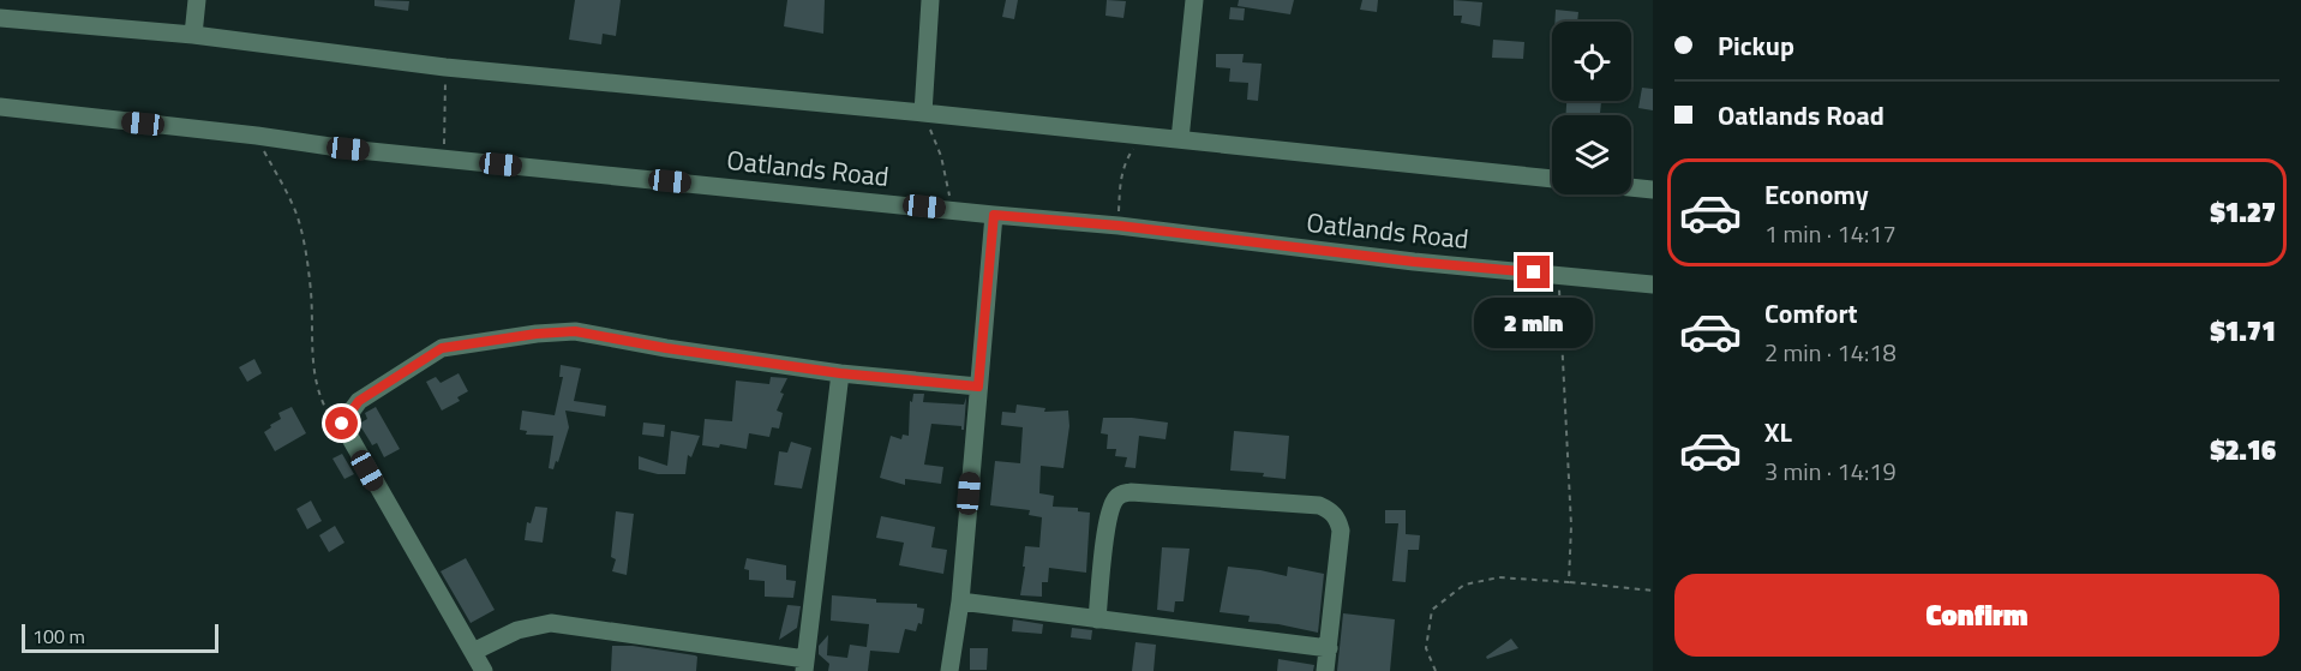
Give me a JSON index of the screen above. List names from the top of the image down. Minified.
{"streets":{"street":["Oatlands Road"]},"scale_bar":"100 m","page":{"banner":["Pickup","Oatlands Road"],"list":[{"name":"Economy","note":"1 min · 14:17","value":"$1.27"},{"name":"Comfort","note":"2 min · 14:18","value":"$1.71"},{"name":"XL","note":"3 min · 14:19","value":"$2.16"}],"bubble":"2 min","buttons":"Confirm","scale":"100 m"}}
